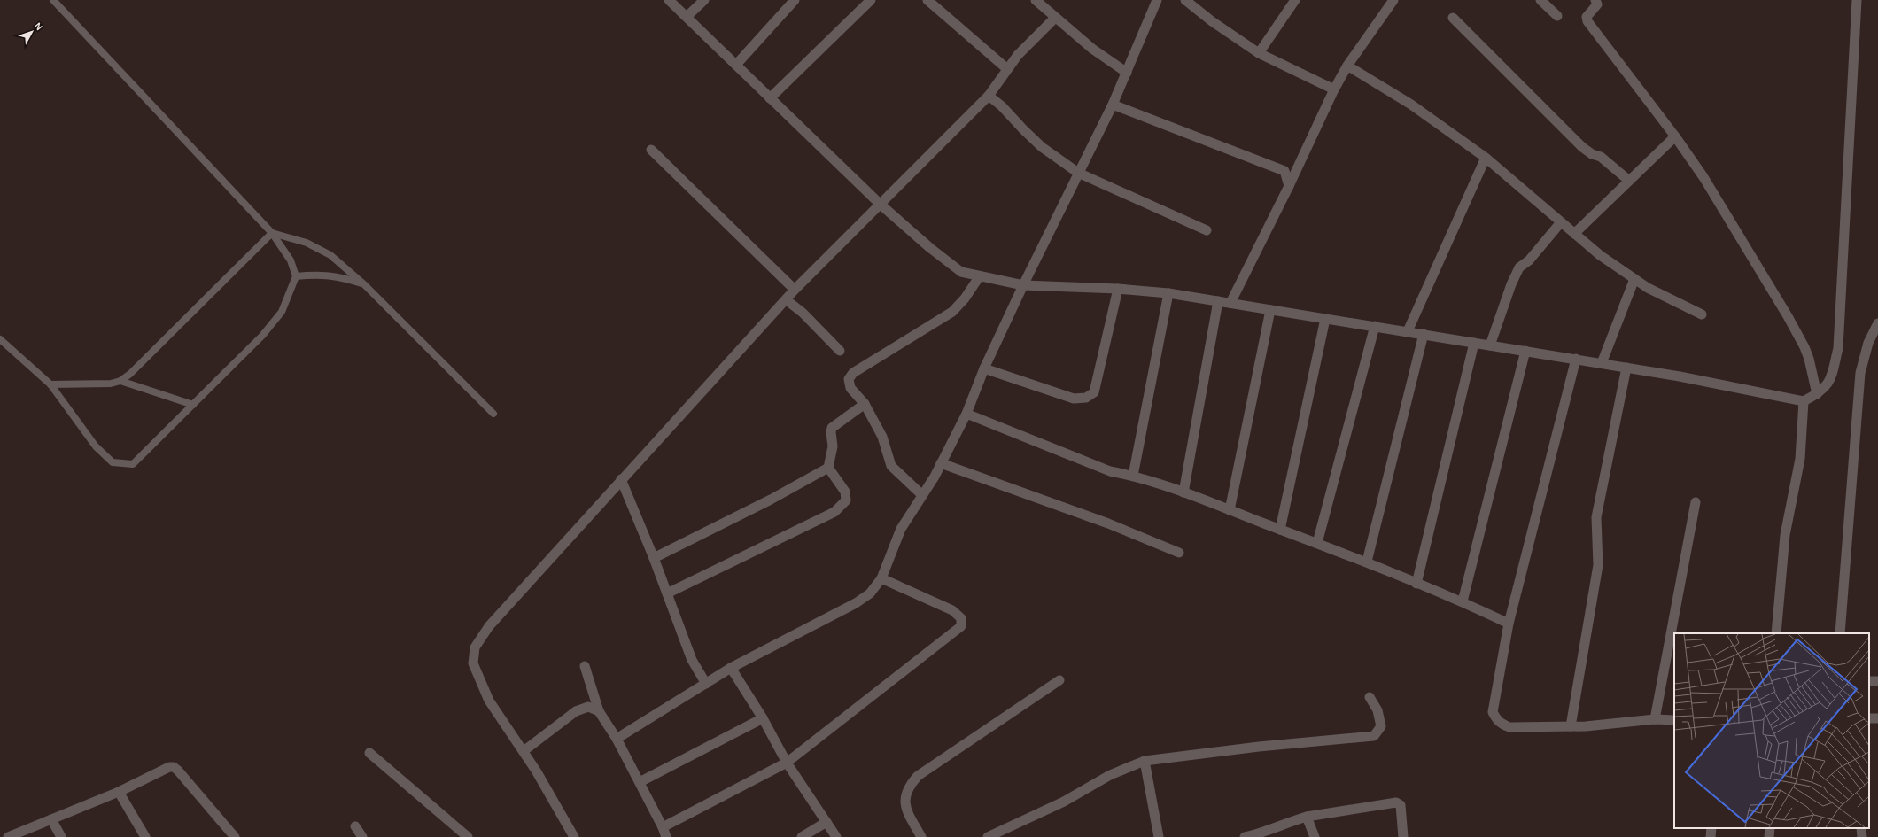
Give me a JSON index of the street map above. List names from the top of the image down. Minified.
{"north":"top right"}
